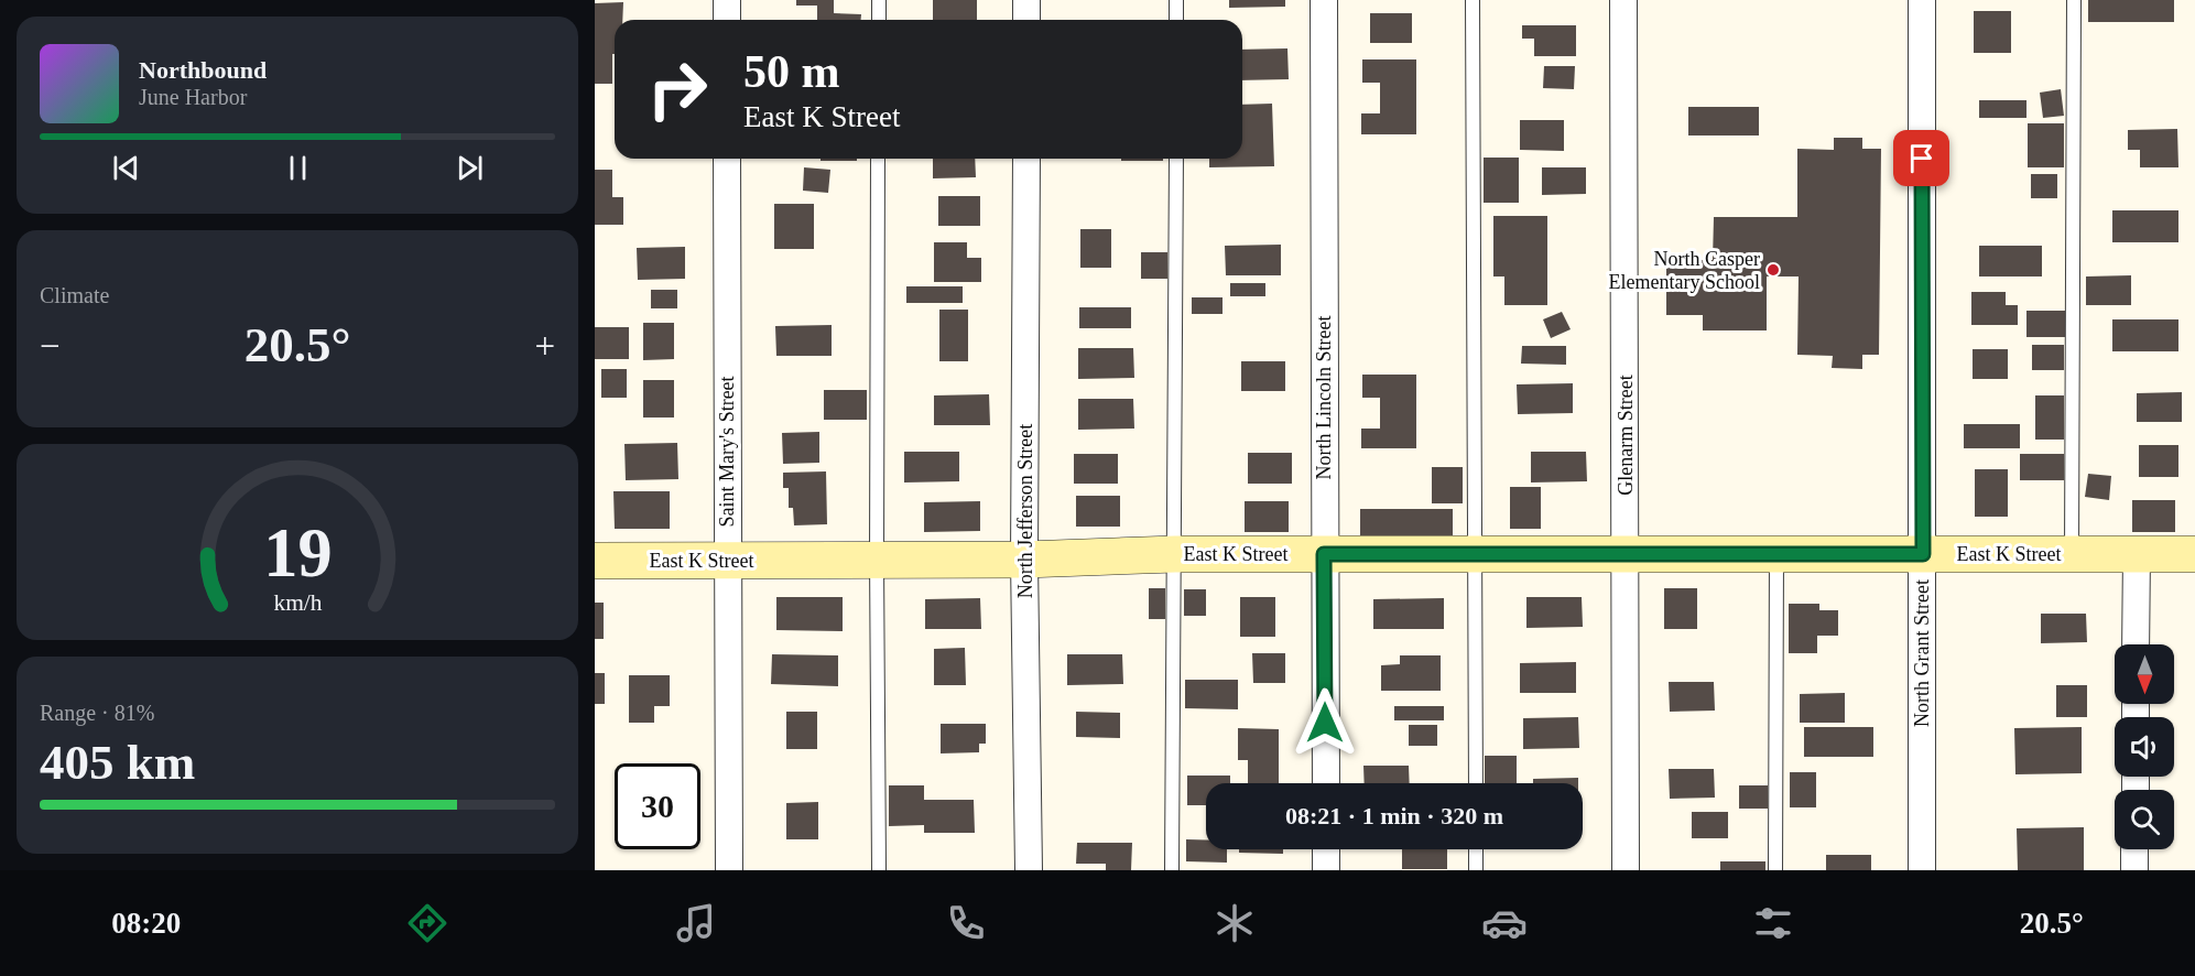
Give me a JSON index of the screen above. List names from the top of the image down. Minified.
{"streets":{"street":["North Lincoln Street","Glenarm Street","Saint Mary's Street","North Jefferson Street","East K Street","North Grant Street"]},"crossings":[["North Lincoln Street","East K Street"],["Glenarm Street","East K Street"],["Saint Mary's Street","East K Street"],["North Jefferson Street","East K Street"],["East K Street","North Grant Street"]],"places":["North Casper Elementary School"],"north":"bottom","page":{"turn":["50 m","East K Street"],"song":["Northbound","June Harbor"],"tile":["Climate",["Range · 81%","405 km"]],"heat":["−","20.5°","+"],"limit":"30","trip":"08:21 · 1 min · 320 m","tabs":["08:20","20.5°"],"gauge":["19","km/h"]}}
